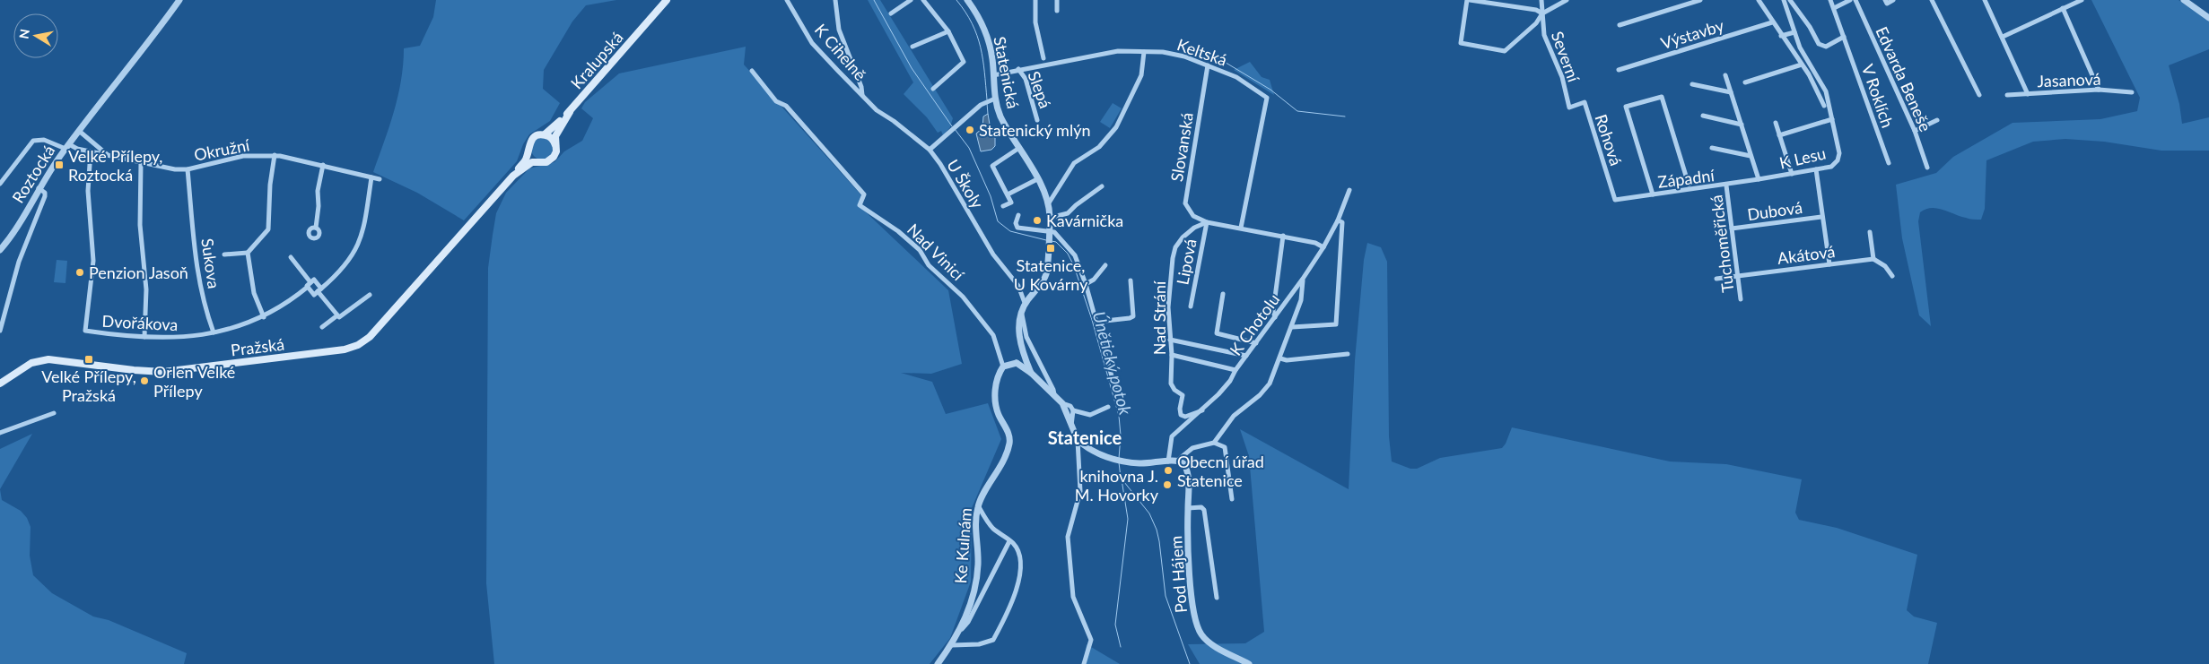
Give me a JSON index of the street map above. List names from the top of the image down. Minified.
{"streets":{"main road":["Kralupská","Pražská"],"street":["Výstavby","K Cihelně","Keltská","Severní","Statenická","Edvarda Beneše","Jasanová","Slepá","V Roklích","Rohová","Slovanská","Okružní","K Lesu","Roztocká","Západní","U Školy","Dubová","Tuchoměřická","Nad Vinicí","Akátová","Lipová","Sukova","Nad Strání","Dvořákova","K Chotolu","Ke Kulnám","Pod Hájem"]},"crossings":[["K Cihelně","U Školy"],["Keltská","Statenická"],["Keltská","Slepá"],["Keltská","Slovanská"],["Keltská","Lipová"],["Keltská","Nad Strání"],["Keltská","K Chotolu"],["Severní","Rohová"],["Statenická","U Školy"],["Rohová","Západní"],["Slovanská","Lipová"],["Slovanská","Nad Strání"],["Slovanská","K Chotolu"],["Okružní","Roztocká"],["Okružní","Sukova"],["Okružní","Dvořákova"],["K Lesu","Západní"],["Západní","Tuchoměřická"],["Dubová","Tuchoměřická"],["Tuchoměřická","Akátová"],["Nad Vinicí","Ke Kulnám"],["Lipová","Nad Strání"],["Lipová","K Chotolu"],["Sukova","Dvořákova"],["Nad Strání","K Chotolu"]],"districts":["Statenice"],"water":["Únětický potok"],"places":{"other":["Statenický mlýn","Kavárnička","Penzion Jasoň","Orlen Velké Přílepy","Obecní úřad Statenice","knihovna J. M. Hovorky"],"transit":["Velké Přílepy, Roztocká","Statenice, U Kovárny","Velké Přílepy, Pražská"]},"north":"left"}
